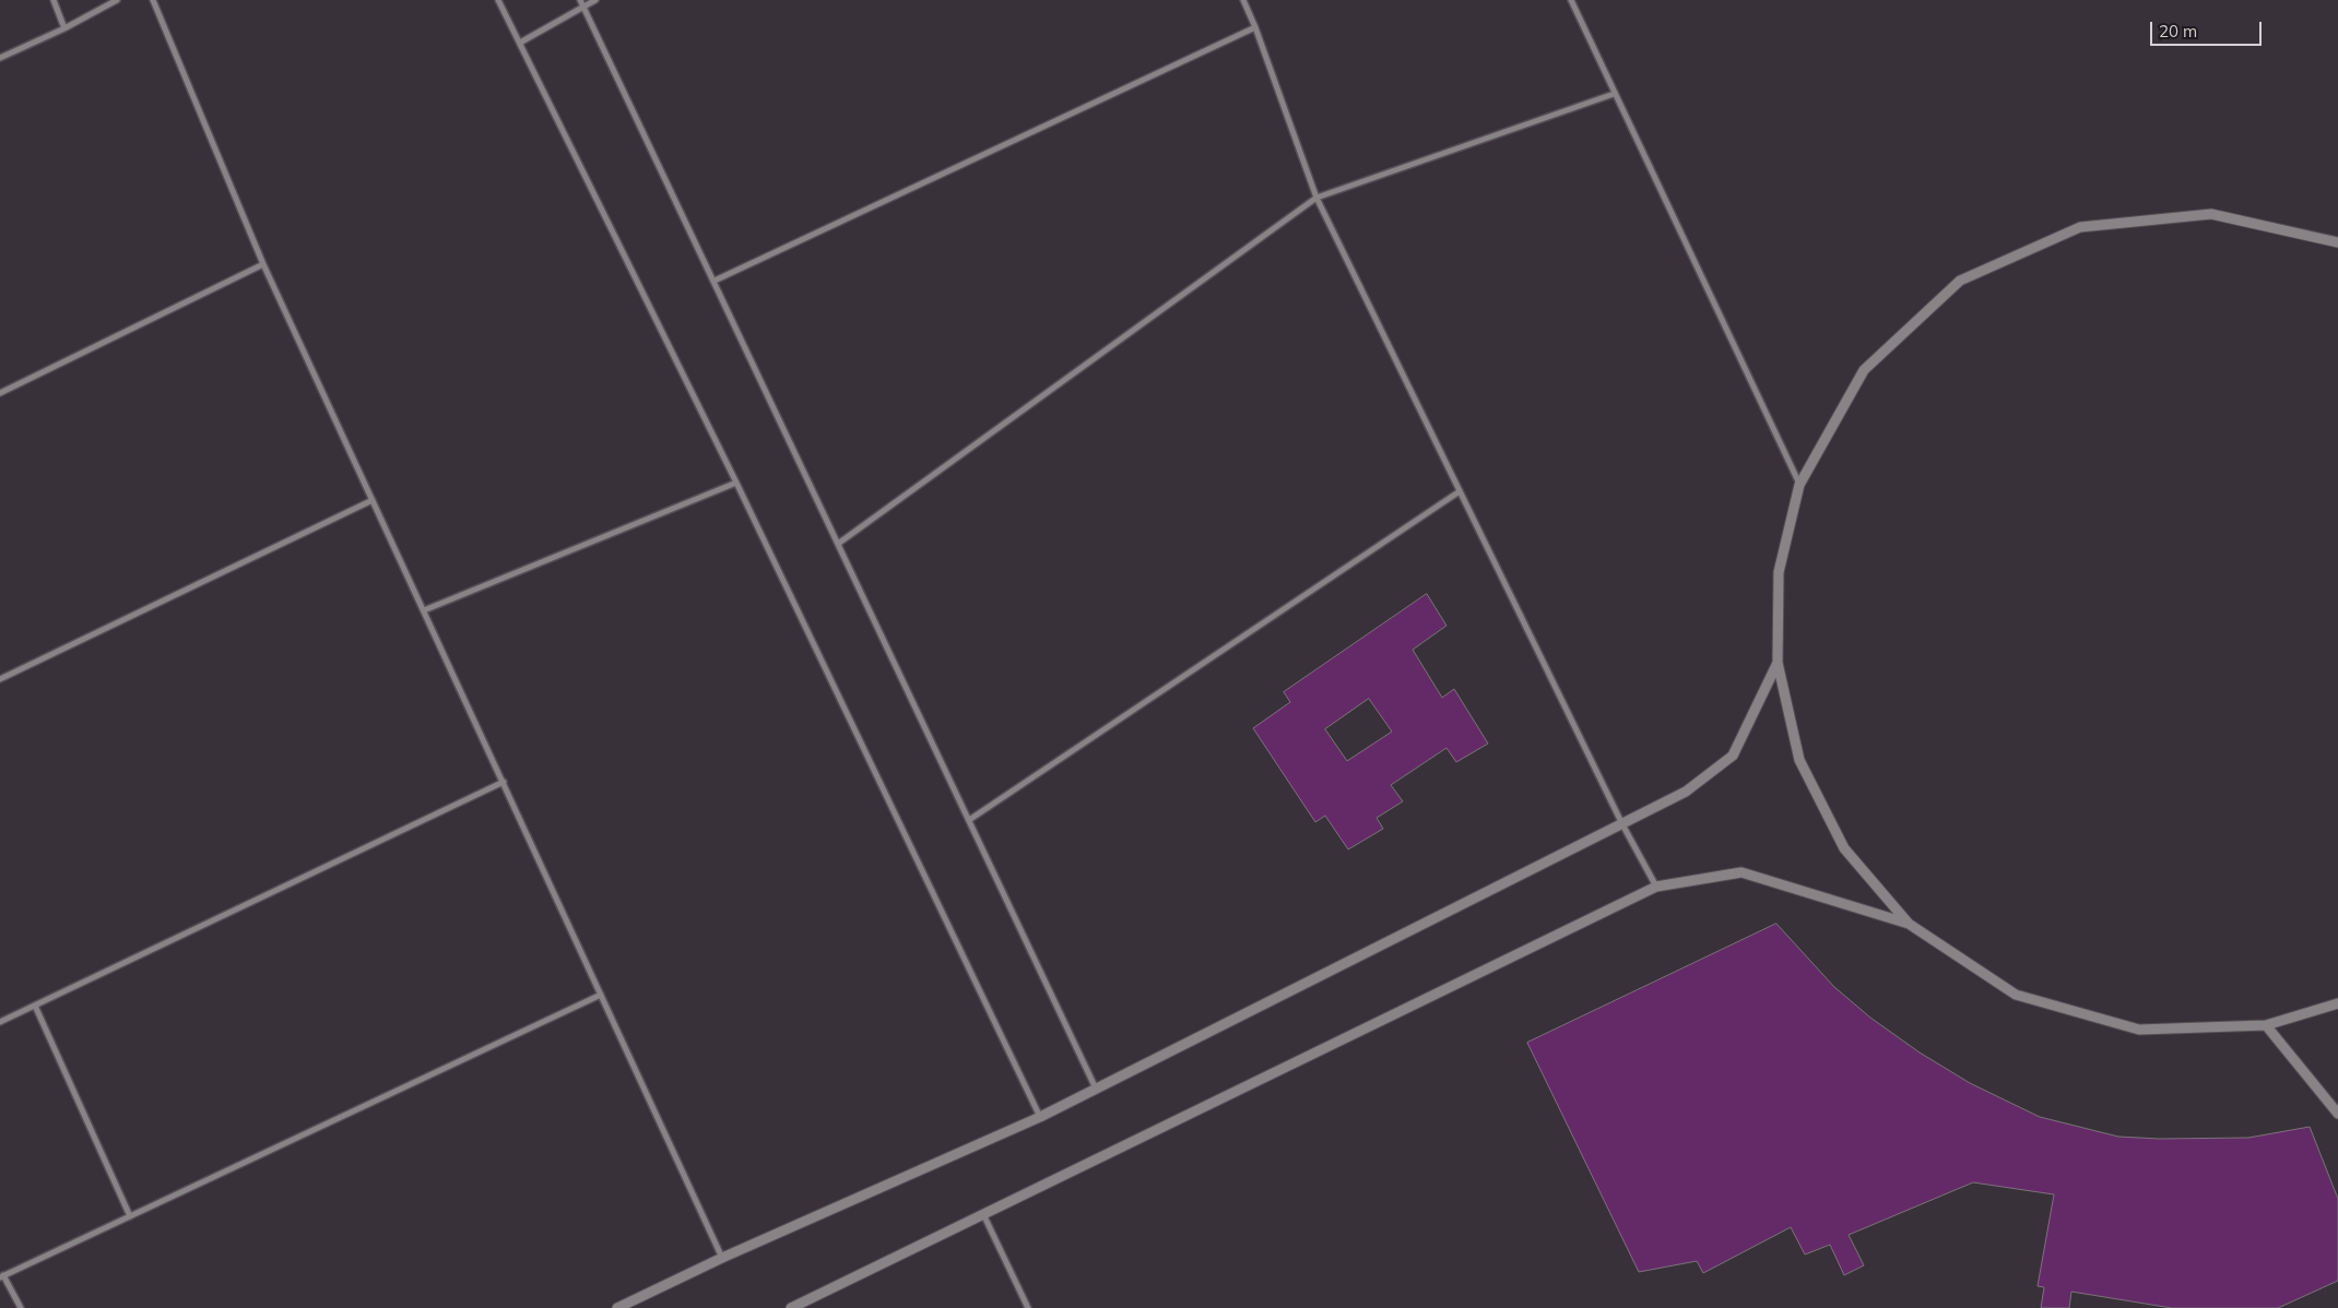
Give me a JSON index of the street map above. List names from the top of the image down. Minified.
{"scale_bar":"20 m"}
